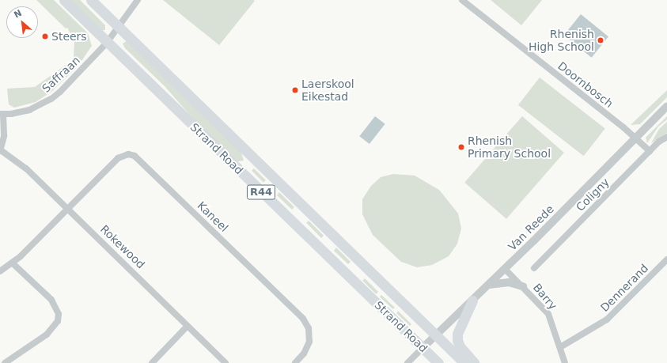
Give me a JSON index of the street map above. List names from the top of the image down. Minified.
{"streets":{"main road":["Strand Road","R44"],"street":["Saffraan","Doornbosch","Coligny","Kaneel","Van Reede","Rokewood","Dennerand","Barry"]},"crossings":[["Saffraan","Strand Road"],["Saffraan","Rokewood"],["Doornbosch","Coligny"],["Doornbosch","Van Reede"],["Strand Road","Van Reede"],["Kaneel","Rokewood"],["Van Reede","Barry"],["Dennerand","Barry"]],"places":["Steers","Rhenish High School","Laerskool Eikestad","Rhenish Primary School"],"north":"top left"}
